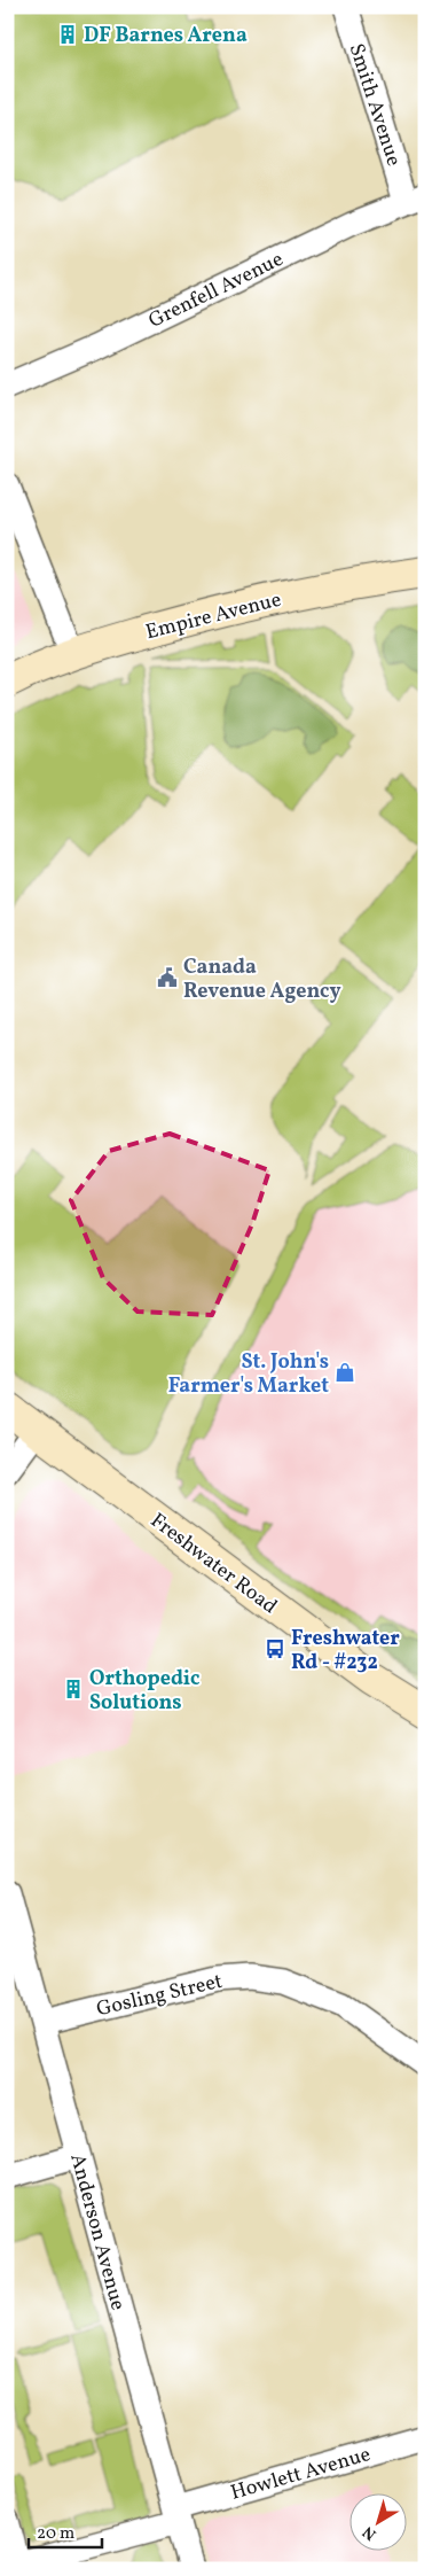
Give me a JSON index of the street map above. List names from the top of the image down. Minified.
{"streets":{"main road":["Empire Avenue","Freshwater Road"],"street":["Smith Avenue","Grenfell Avenue","Gosling Street","Anderson Avenue","Howlett Avenue"]},"crossings":[["Smith Avenue","Grenfell Avenue"],["Gosling Street","Anderson Avenue"],["Anderson Avenue","Howlett Avenue"]],"places":{"building":["DF Barnes Arena","Orthopedic Solutions"],"public building":["Canada Revenue Agency"],"shop":["St. John's Farmer's Market"],"bus stop":["Freshwater Rd - #232"]},"scale_bar":"20 m","north":"bottom left"}
